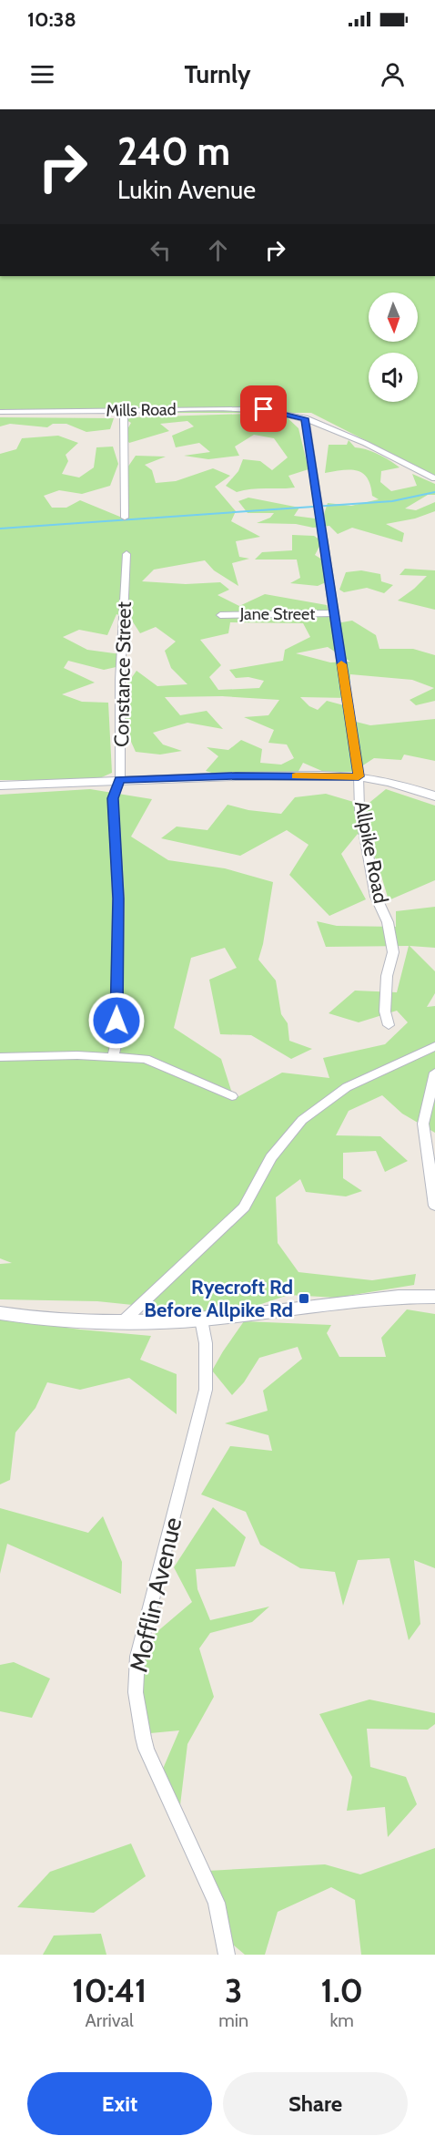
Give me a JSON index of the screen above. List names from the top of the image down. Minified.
{"streets":{"street":["Mills Road","Jane Street","Constance Street","Allpike Road","Mofflin Avenue"]},"crossings":[["Mills Road","Allpike Road"],["Jane Street","Allpike Road"]],"places":{"transit":["Ryecroft Rd Before Allpike Rd"]},"north":"bottom","page":{"status":"10:38","header":"Turnly","turn":["240 m","Lukin Avenue"],"eta":["10:41","Arrival","3","min","1.0","km"],"buttons":["Exit","Share"]}}
